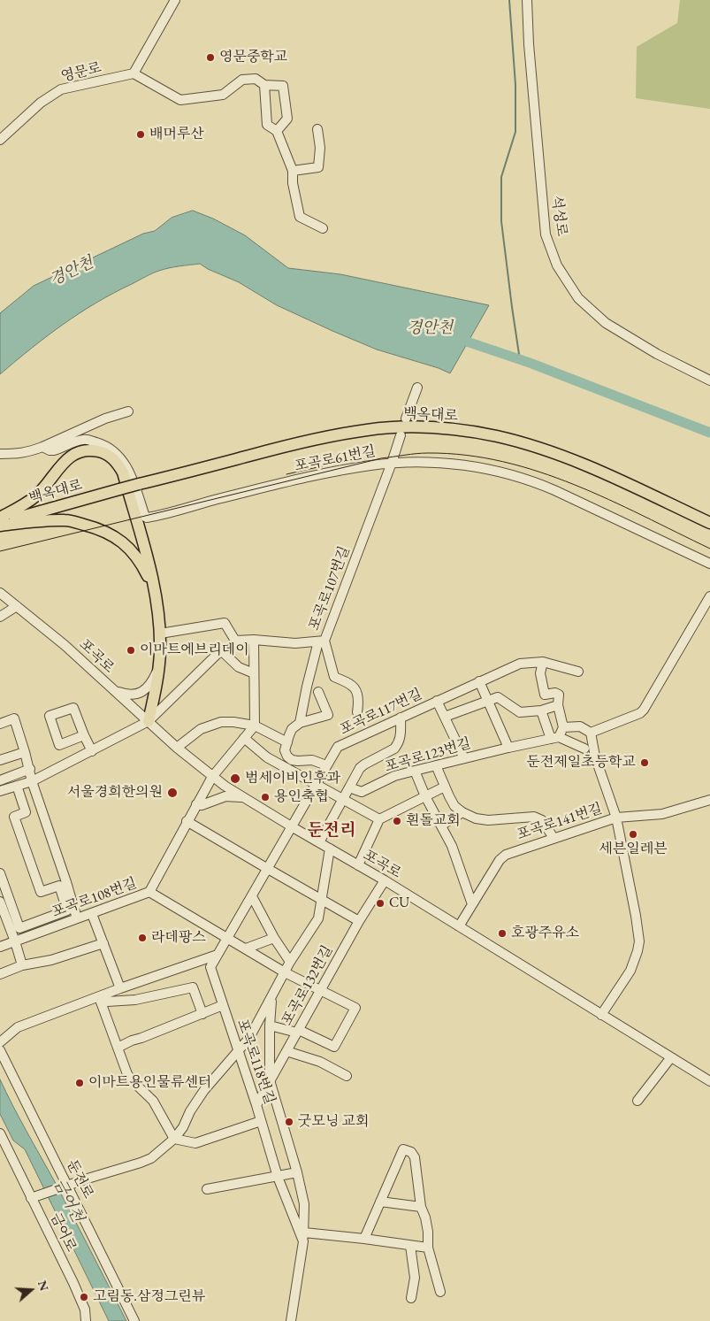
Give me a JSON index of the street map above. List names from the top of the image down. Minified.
{"streets":{"main road":["백옥대로"],"street":["영문로","석성로","포곡로61번길","포곡로107번길","포곡로","포곡로117번길","포곡로123번길","포곡로141번길","포곡로108번길","포곡로132번길","포곡로118번길","둔전로","금어로"]},"crossings":[["포곡로61번길","포곡로107번길"],["포곡로","포곡로117번길"],["포곡로","포곡로141번길"],["포곡로","포곡로108번길"],["포곡로","포곡로132번길"],["포곡로","포곡로118번길"],["포곡로117번길","포곡로118번길"],["포곡로132번길","포곡로118번길"]],"districts":["둔전리"],"water":["경안천","금어천"],"places":["영문중학교","배머루산","이마트에브리데이","둔전제일초등학교","범세이비인후과","서울경희한의원","용인축협","흰돌교회","세븐일레븐","CU","호광주유소","라데팡스","이마트용인물류센터","굿모닝 교회","고림동.삼정그린뷰"],"north":"right"}
